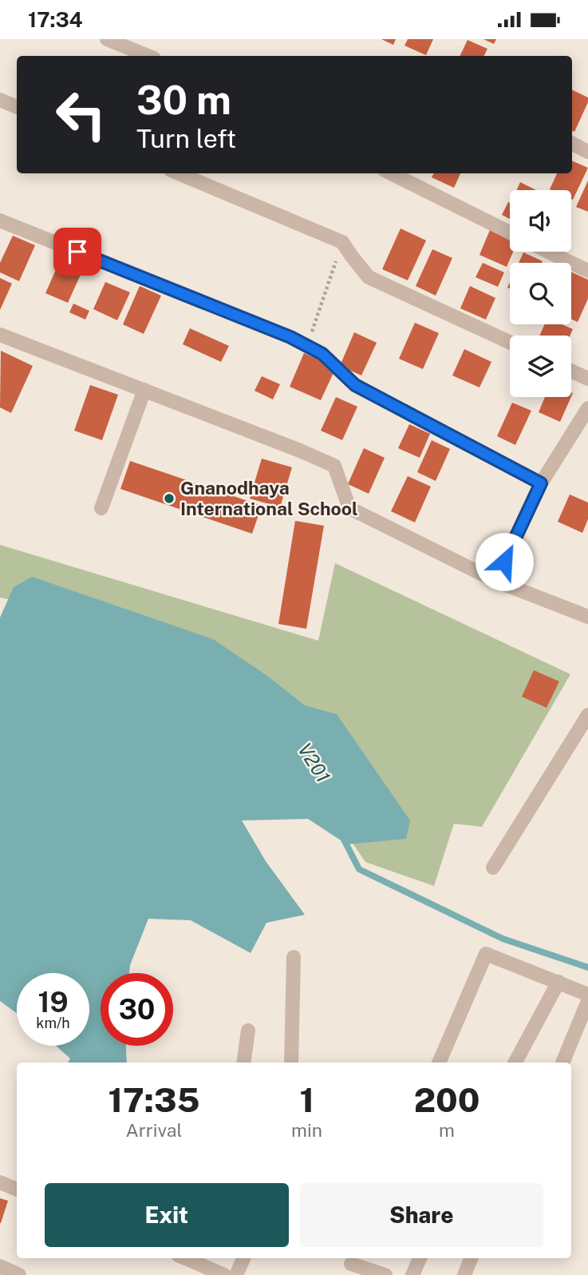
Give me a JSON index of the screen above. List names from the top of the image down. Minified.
{"water":["V201"],"places":["Gnanodhaya International School"],"page":{"status":"17:34","turn":["30 m","Turn left"],"speed":"19 km/h","limit":"30","eta":["17:35","Arrival","1","min","200","m"],"buttons":["Exit","Share"]}}
